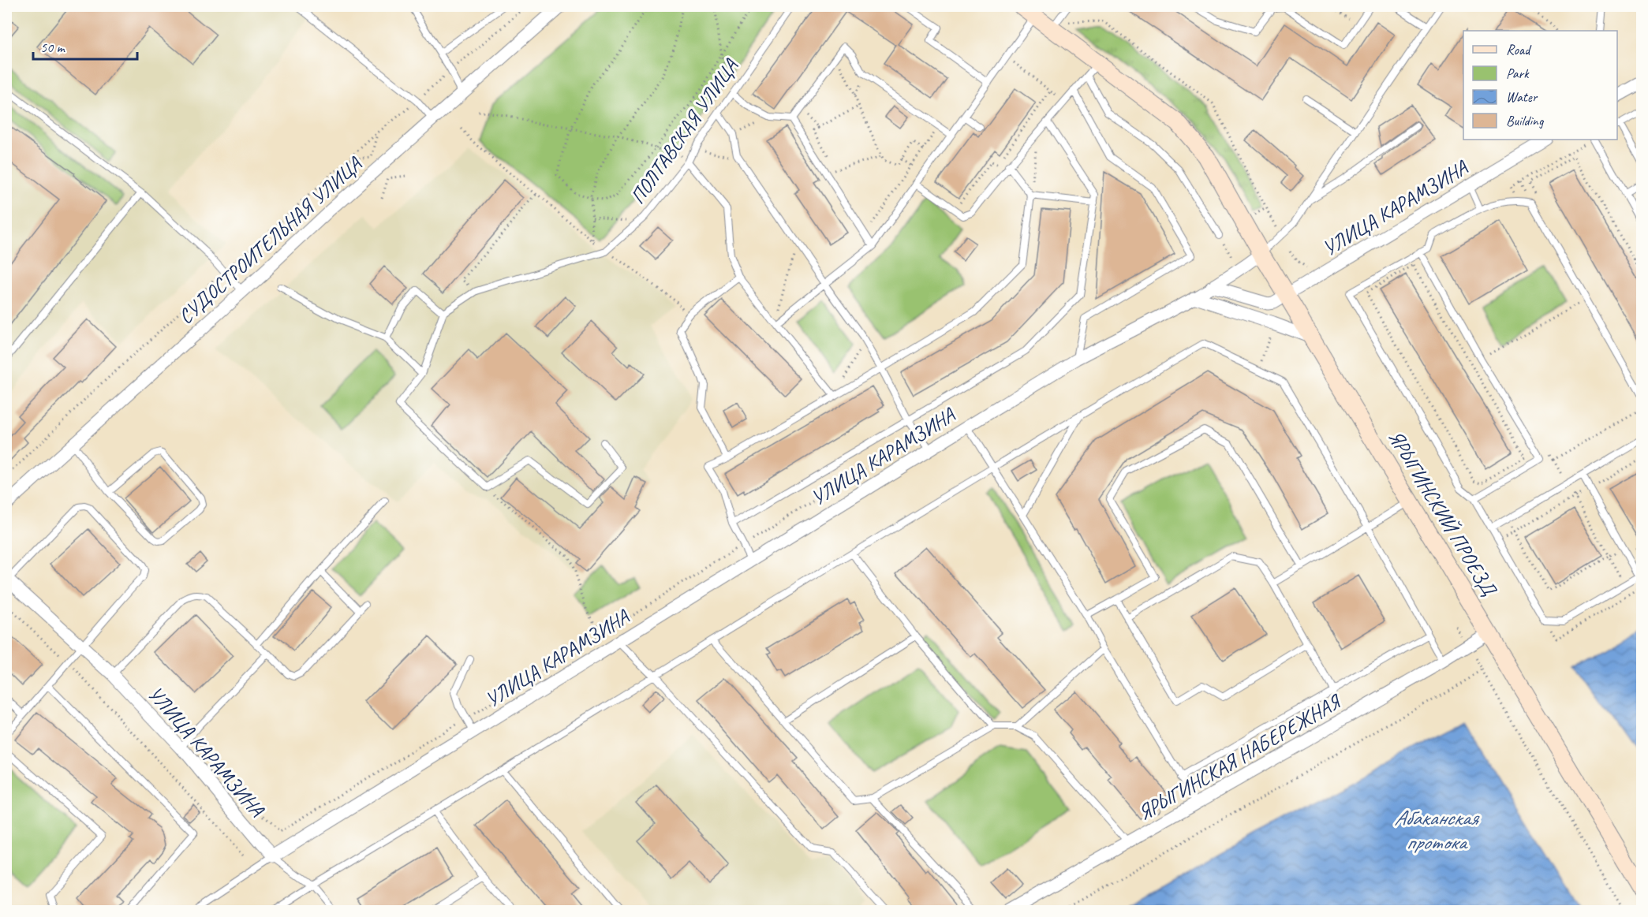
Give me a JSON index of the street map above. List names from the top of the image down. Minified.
{"streets":{"main road":["ЯРЫГИНСКИЙ ПРОЕЗД"],"street":["УЛИЦА КАРАМЗИНА","СУДОСТРОИТЕЛЬНАЯ УЛИЦА","ЯРЫГИНСКАЯ НАБЕРЕЖНАЯ"],"lane":["ПОЛТАВСКАЯ УЛИЦА"]},"crossings":[["УЛИЦА КАРАМЗИНА","ЯРЫГИНСКИЙ ПРОЕЗД"],["ЯРЫГИНСКИЙ ПРОЕЗД","ЯРЫГИНСКАЯ НАБЕРЕЖНАЯ"]],"water":["Абаканская протока"],"legend":["Road","Park","Water","Building"],"scale_bar":"50 m"}
